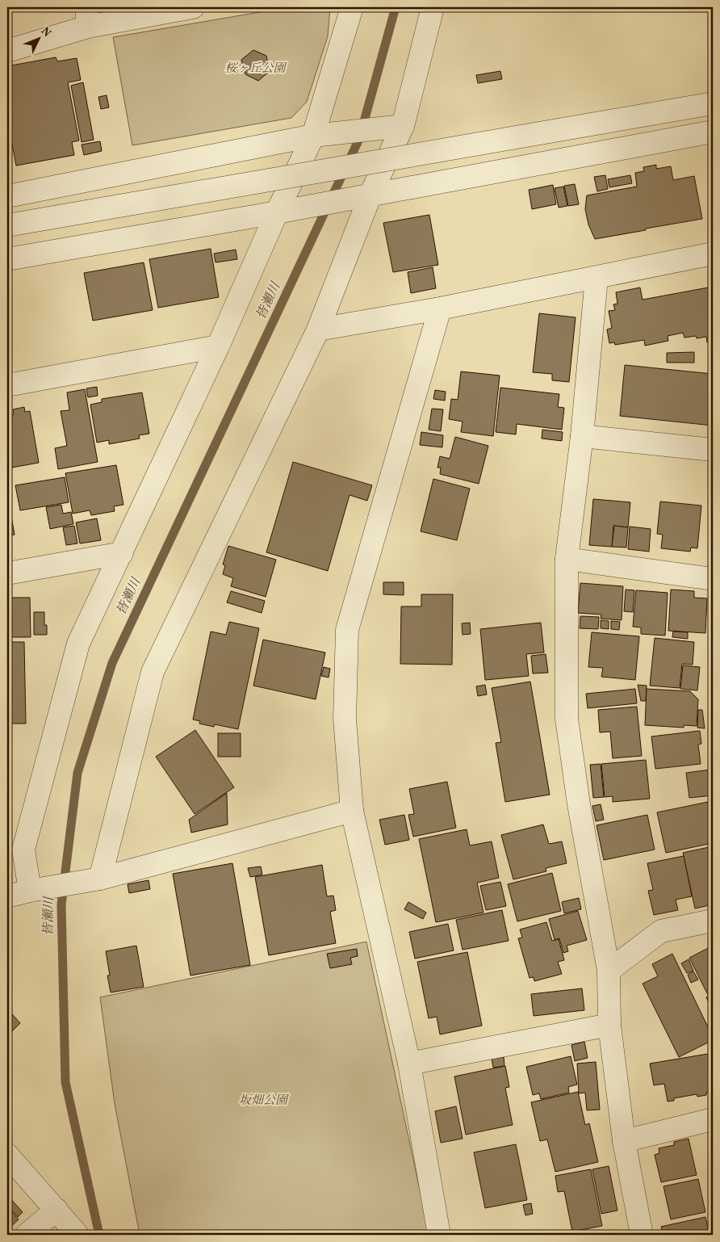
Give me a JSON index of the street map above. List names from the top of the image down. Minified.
{"water":["皆瀬川"],"parks":["桜ヶ丘公園","坂畑公園"],"north":"top right"}
